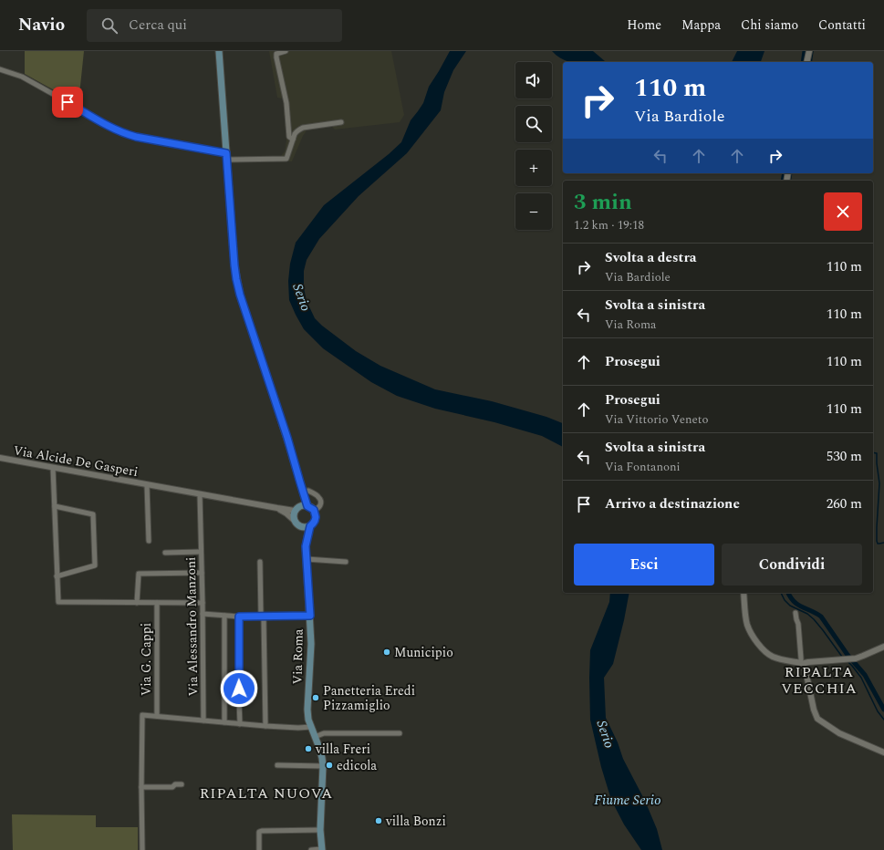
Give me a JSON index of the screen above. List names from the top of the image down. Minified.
{"streets":{"main road":["Via Roma"],"street":["Via Alcide De Gasperi","Via Alessandro Manzoni","Via G. Cappi"]},"crossings":[["Via Alcide De Gasperi","Via Alessandro Manzoni"]],"districts":["RIPALTA VECCHIA","RIPALTA NUOVA"],"water":["Serio","Fiume Serio"],"places":["Municipio","Panetteria Eredi Pizzamiglio","villa Freri","edicola","villa Bonzi"],"page":{"header":"Navio","search":"Cerca qui","nav":["Home","Mappa","Chi siamo","Contatti"],"map_buttons":["+","−"],"turn":["110 m","Via Bardiole"],"heading":["3 min","1.2 km · 19:18"],"list":[{"name":"Svolta a destra","note":"Via Bardiole","value":"110 m"},{"name":"Svolta a sinistra","note":"Via Roma","value":"110 m"},{"name":"Prosegui","value":"110 m"},{"name":"Prosegui","note":"Via Vittorio Veneto","value":"110 m"},{"name":"Svolta a sinistra","note":"Via Fontanoni","value":"530 m"},{"name":"Arrivo a destinazione","value":"260 m"}],"buttons":["Esci","Condividi"]}}
